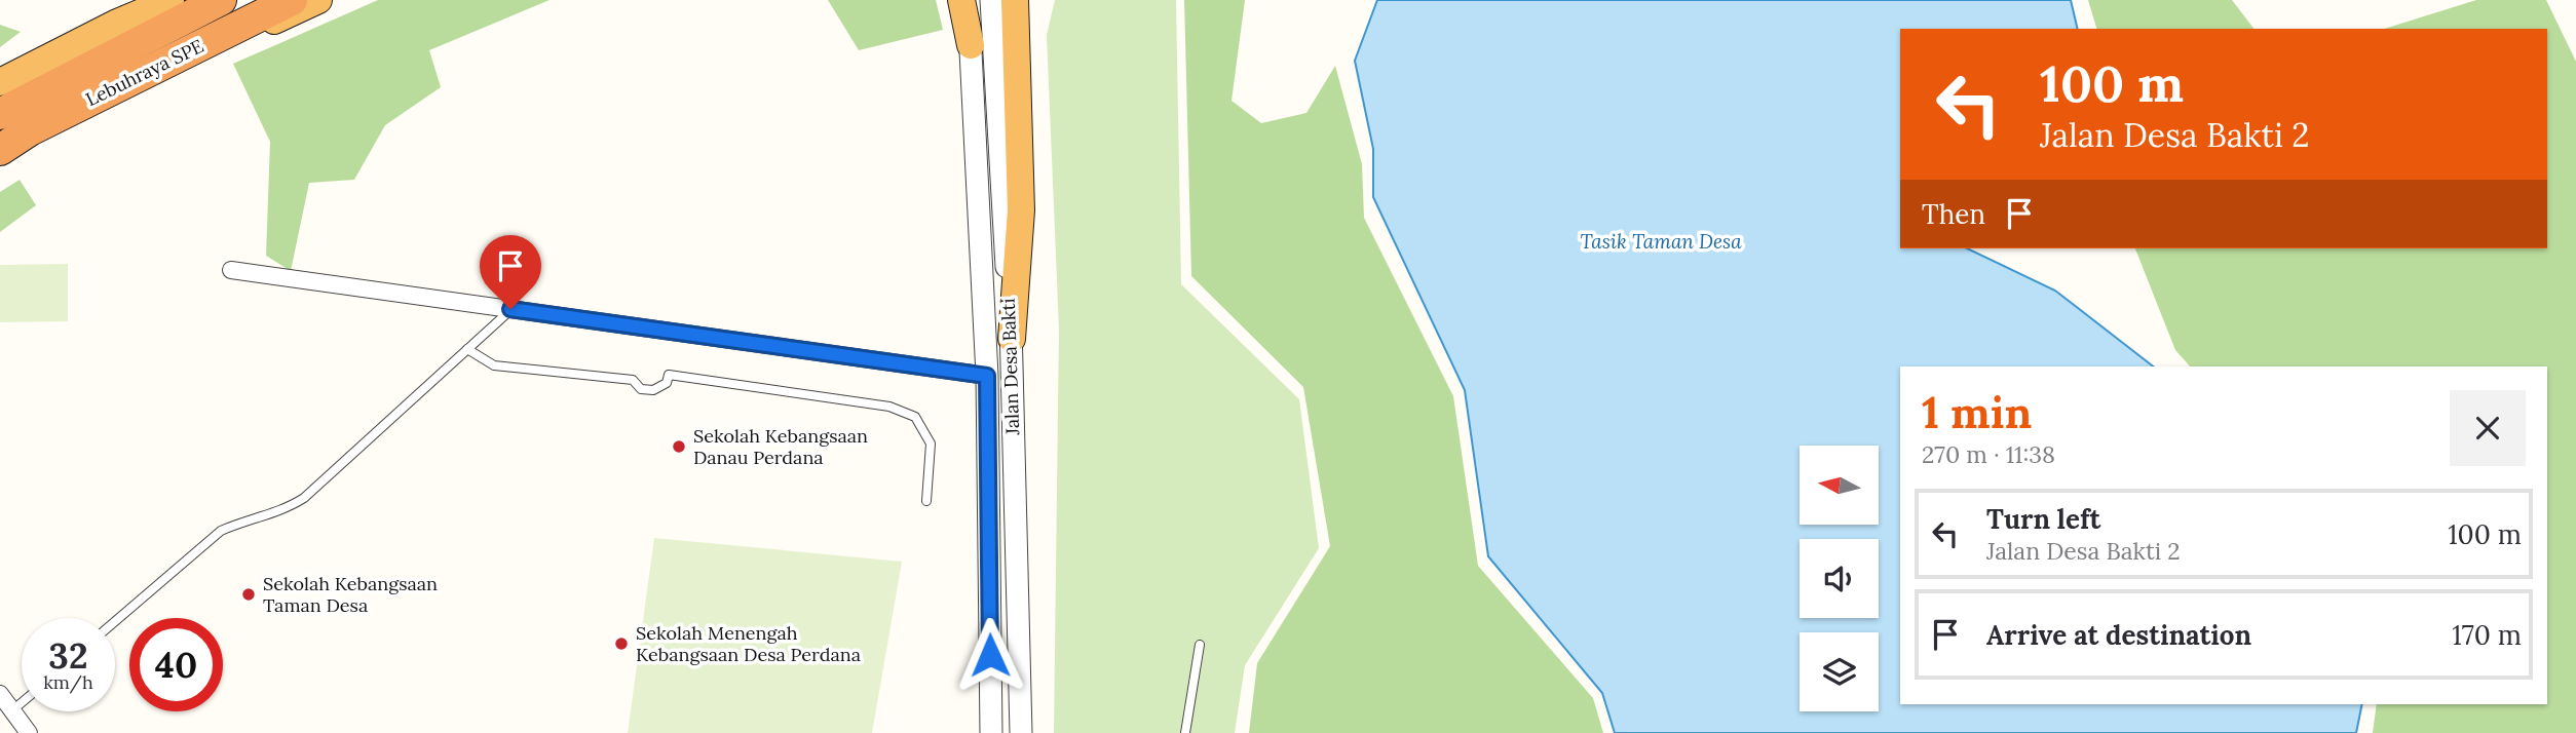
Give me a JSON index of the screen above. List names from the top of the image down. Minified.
{"streets":{"highway":["Lebuhraya SPE"],"street":["Jalan Desa Bakti"]},"water":["Tasik Taman Desa"],"places":["Sekolah Kebangsaan Danau Perdana","Sekolah Kebangsaan Taman Desa","Sekolah Menengah Kebangsaan Desa Perdana"],"north":"left","page":{"turn":["100 m","Jalan Desa Bakti 2"],"then":"Then","heading":["1 min","270 m · 11:38"],"list":[{"name":"Turn left","note":"Jalan Desa Bakti 2","value":"100 m"},{"name":"Arrive at destination","value":"170 m"}],"speed":"32 km/h","limit":"40"}}
